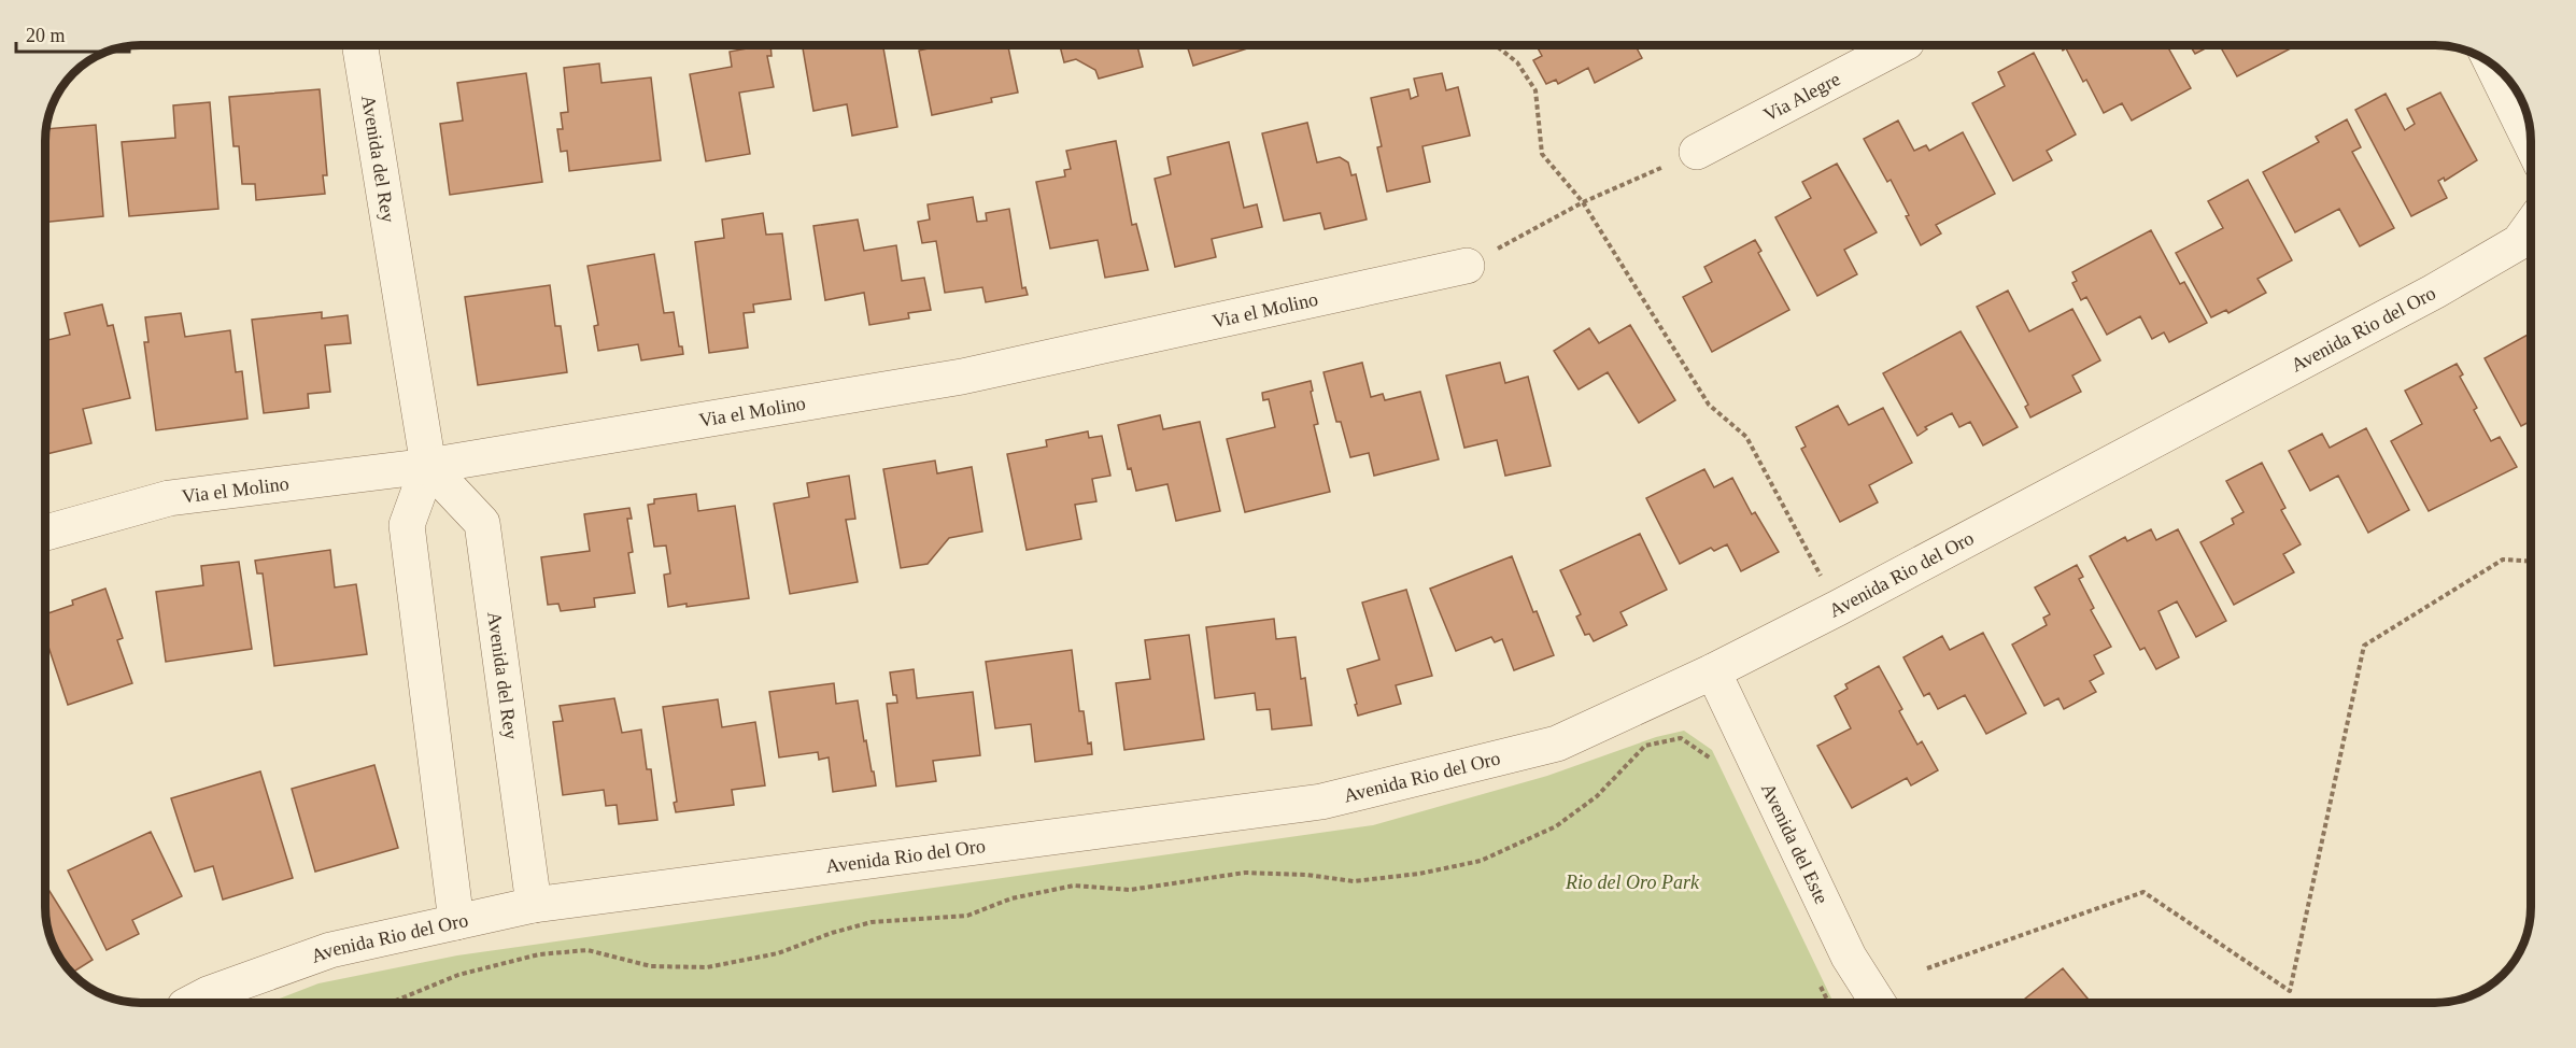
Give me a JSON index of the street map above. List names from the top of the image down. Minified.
{"streets":{"street":["Via Alegre","Avenida del Rey","Via el Molino","Avenida Rio del Oro","Avenida del Este"]},"crossings":[["Avenida del Rey","Via el Molino"],["Avenida del Rey","Avenida Rio del Oro"],["Avenida Rio del Oro","Avenida del Este"]],"parks":["Rio del Oro Park"],"scale_bar":"20 m"}
